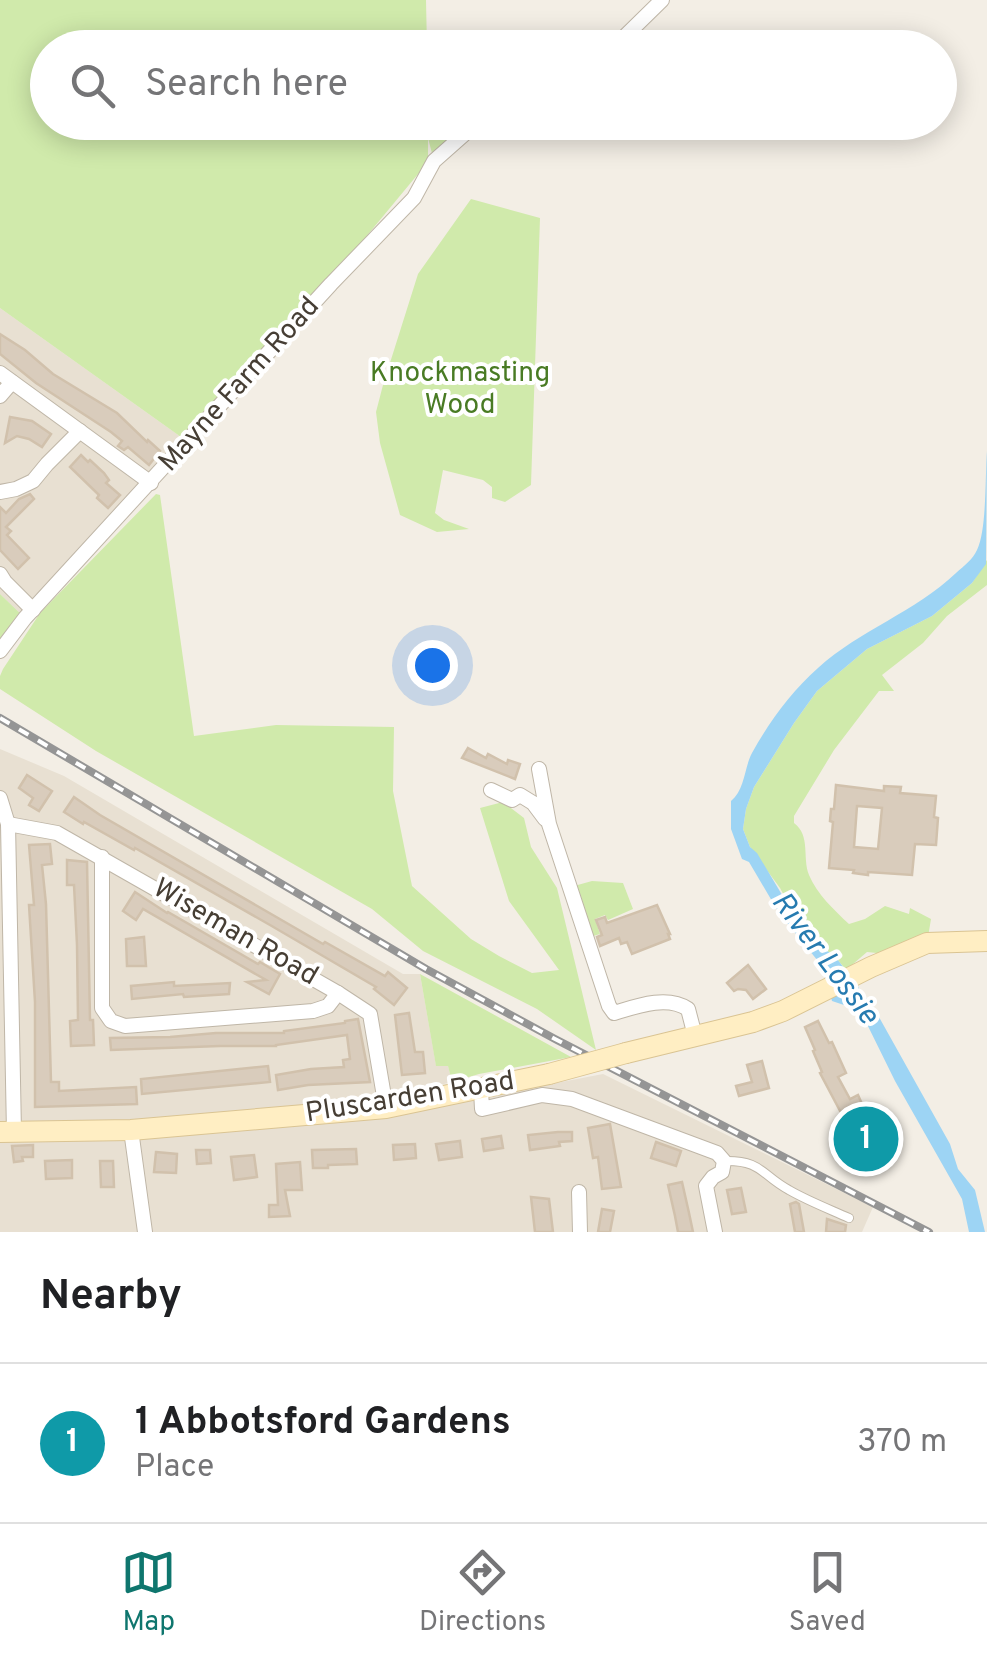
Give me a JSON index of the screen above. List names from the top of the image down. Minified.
{"streets":{"main road":["Pluscarden Road"],"street":["Mayne Farm Road","Wiseman Road"]},"crossings":[["Wiseman Road","Pluscarden Road"]],"water":["River Lossie"],"parks":["Knockmasting Wood"],"page":{"search":"Search here","pins":"1","heading":"Nearby","list":[{"mark":"1","name":"1 Abbotsford Gardens","note":"Place","value":"370 m"}],"nav":["Map","Directions","Saved"]}}
